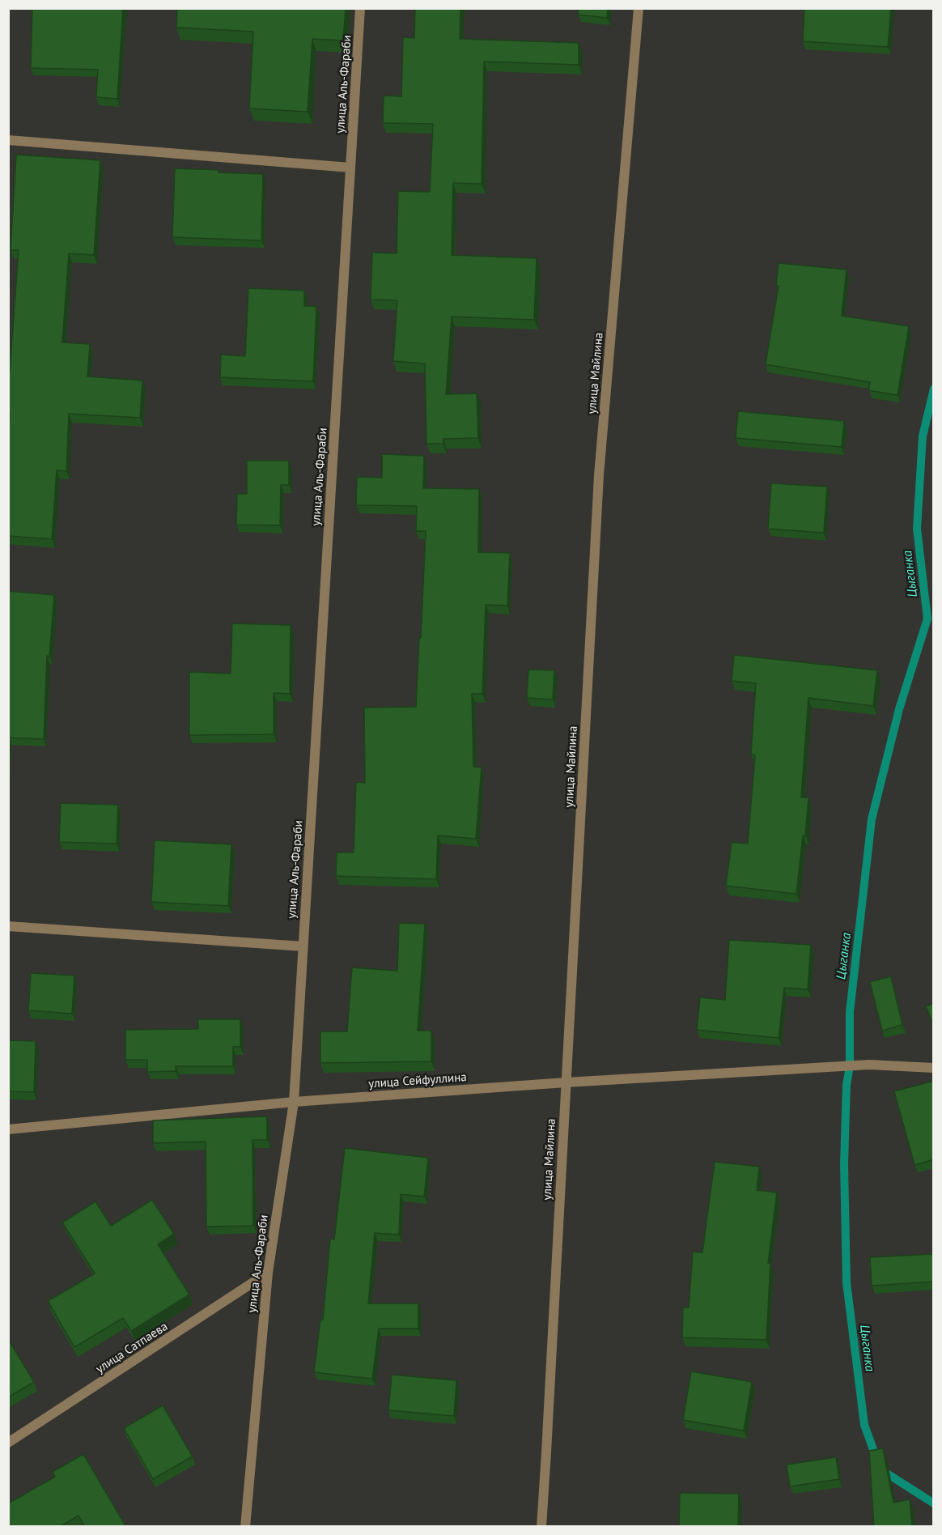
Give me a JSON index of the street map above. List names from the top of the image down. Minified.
{"streets":{"street":["улица Аль-Фараби","улица Майлина","улица Сейфуллина","улица Сатпаева"]},"crossings":[["улица Аль-Фараби","улица Сейфуллина"],["улица Аль-Фараби","улица Сатпаева"],["улица Майлина","улица Сейфуллина"]],"water":["Цыганка"]}
